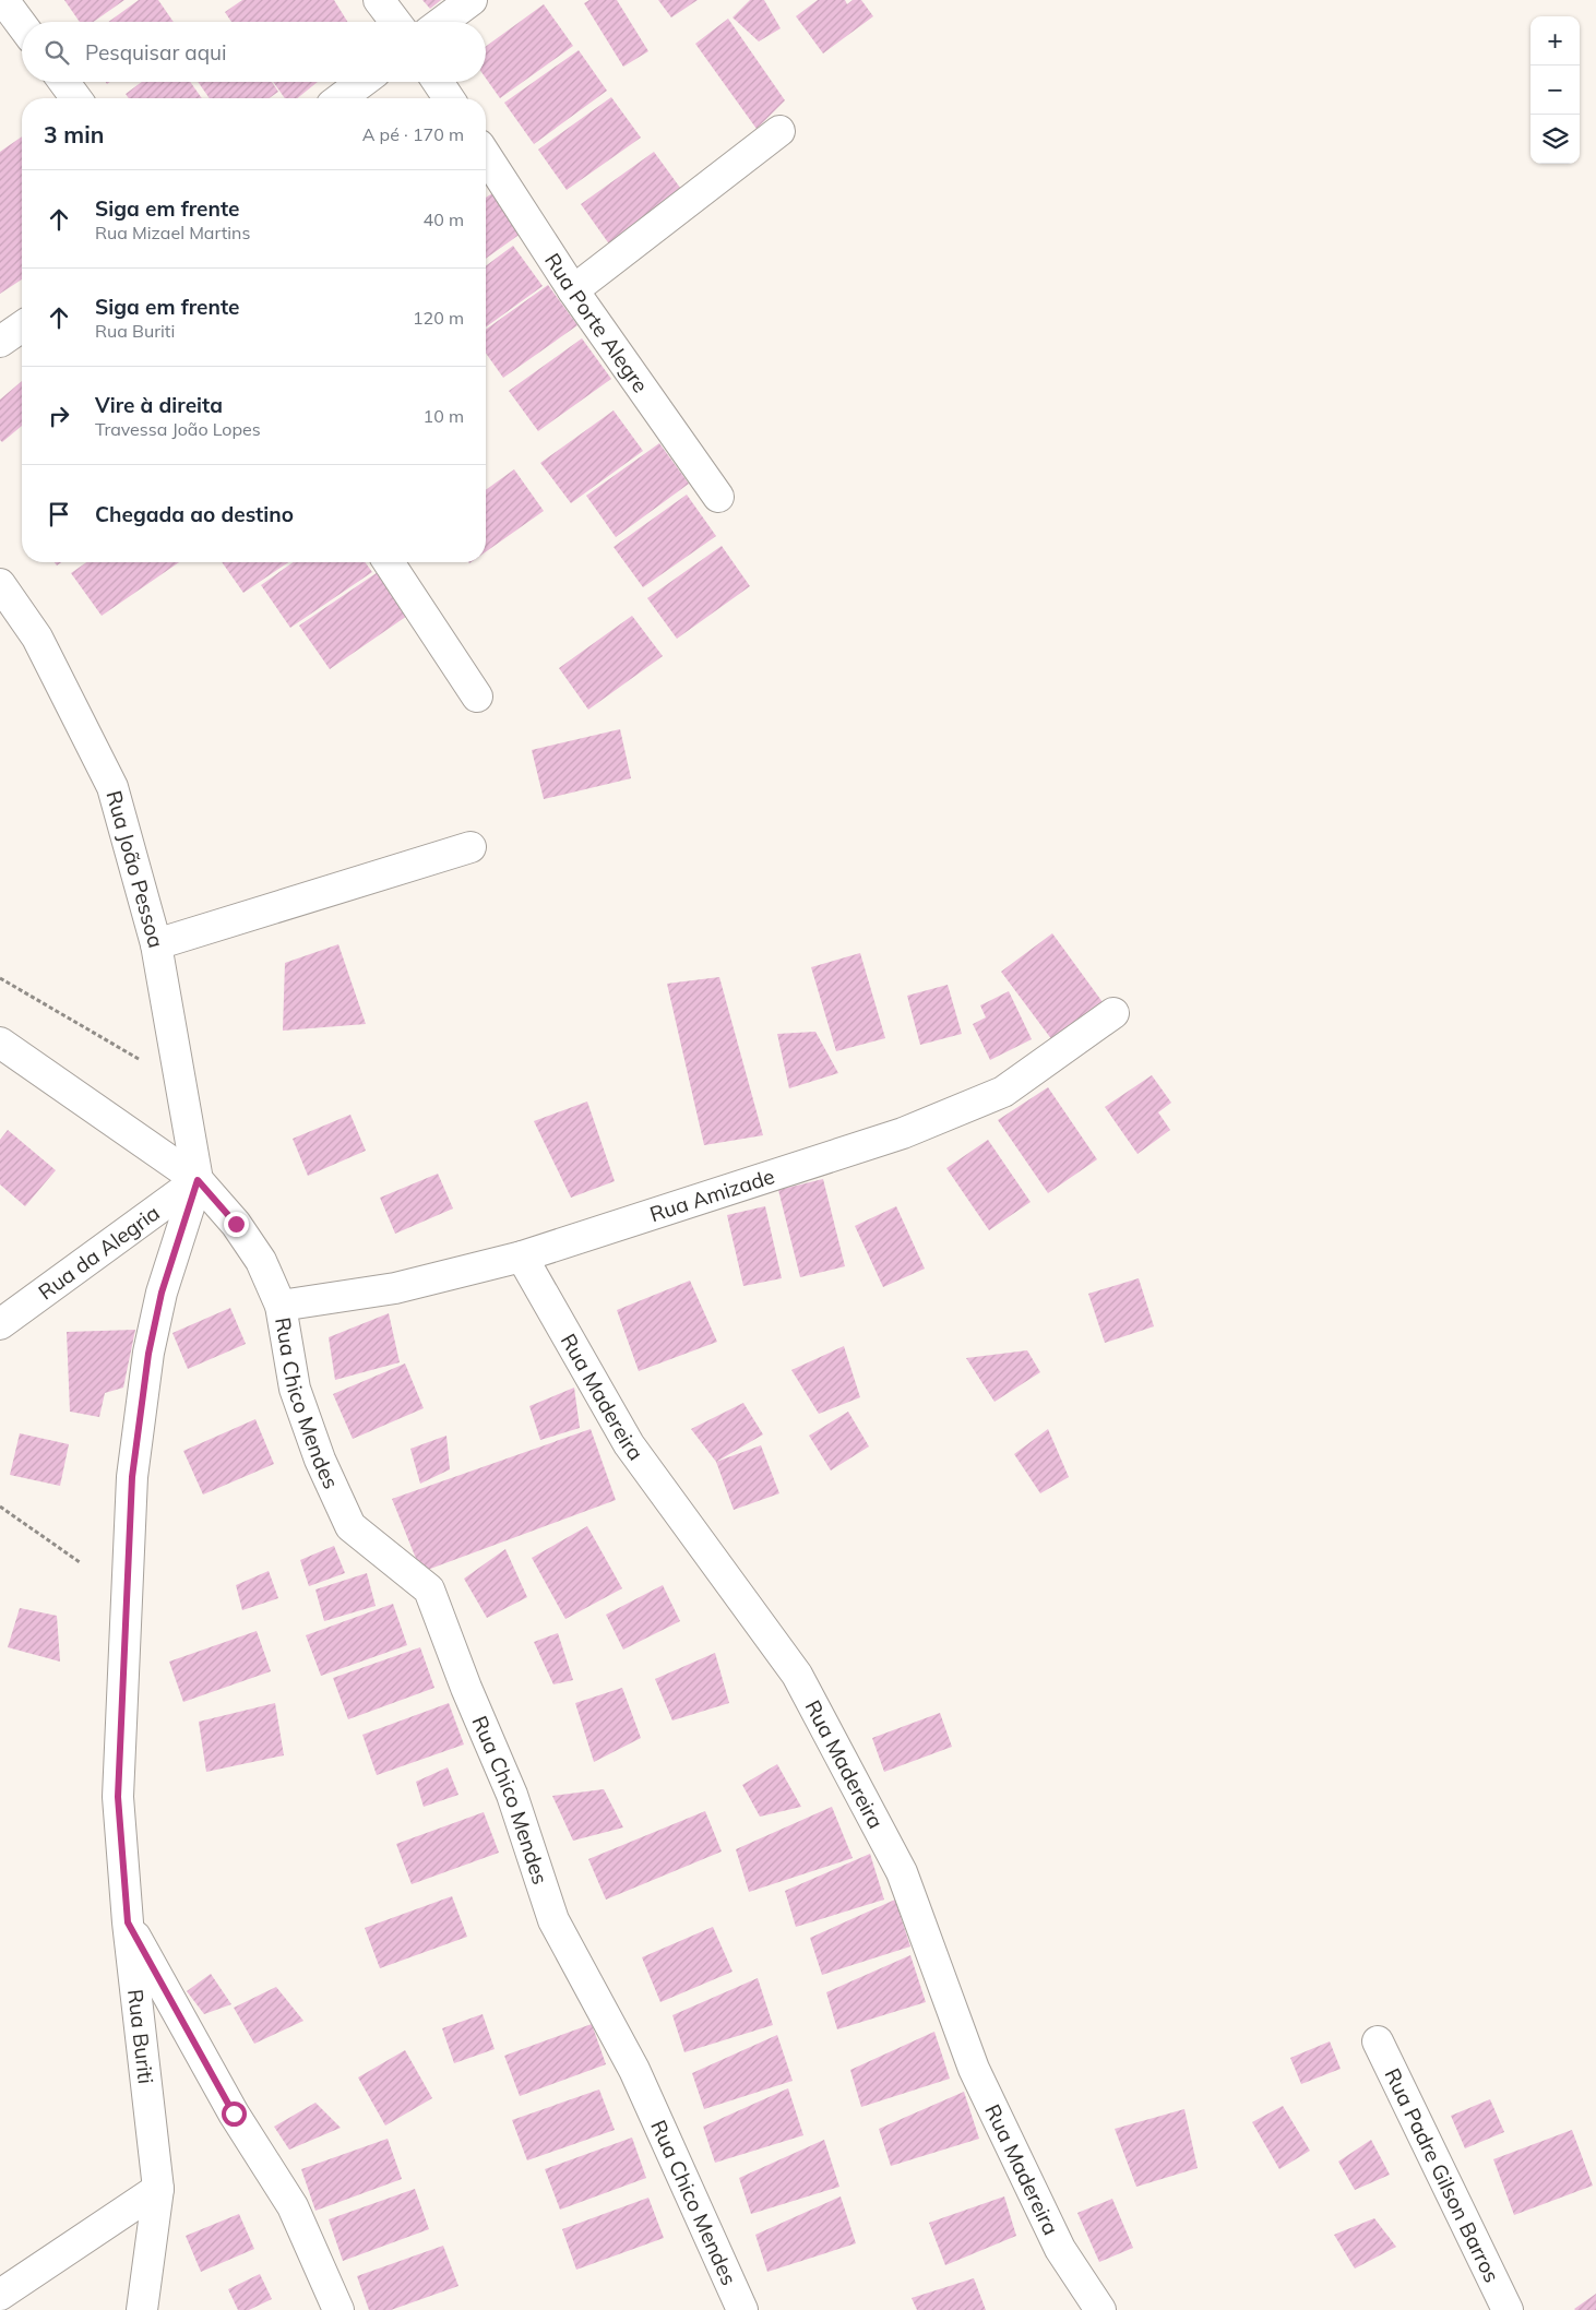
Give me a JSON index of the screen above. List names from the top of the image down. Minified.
{"streets":{"street":["Rua Porte Alegre","Rua João Pessoa","Rua Amizade","Rua da Alegria","Rua Madereira","Rua Chico Mendes","Rua Buriti","Rua Padre Gilson Barros"]},"crossings":[["Rua João Pessoa","Rua da Alegria"],["Rua João Pessoa","Rua Chico Mendes"],["Rua João Pessoa","Rua Buriti"],["Rua Amizade","Rua Madereira"],["Rua Amizade","Rua Chico Mendes"],["Rua da Alegria","Rua Chico Mendes"],["Rua da Alegria","Rua Buriti"],["Rua Chico Mendes","Rua Buriti"]],"page":{"map_buttons":["+","−"],"search":"Pesquisar aqui","heading":["3 min","A pé · 170 m"],"list":[["Siga em frente","Rua Mizael Martins","40 m"],["Siga em frente","Rua Buriti","120 m"],["Vire à direita","Travessa João Lopes","10 m"],"Chegada ao destino"]}}
